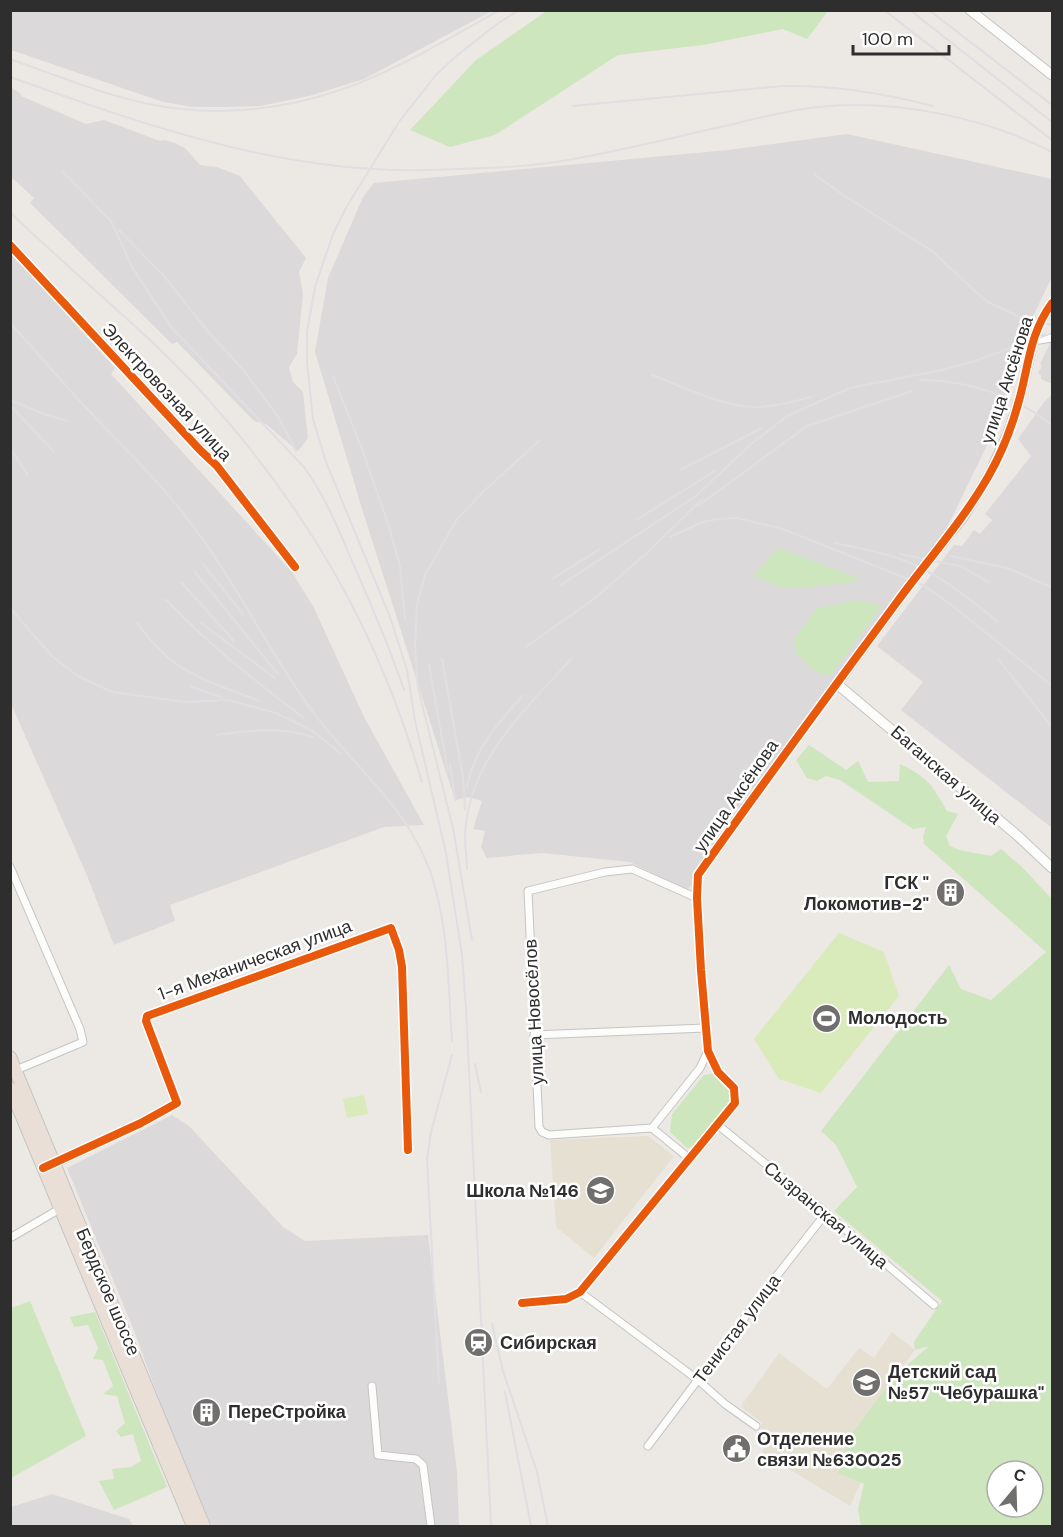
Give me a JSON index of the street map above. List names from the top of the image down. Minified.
{"streets":{"highway":["Бердское шоссе"],"street":["улица Аксёнова","Электровозная улица","Баганская улица","1-я Механическая улица","улица Новосёлов","Сызранская улица","Тенистая улица"]},"crossings":[["улица Аксёнова","Баганская улица"],["улица Аксёнова","улица Новосёлов"],["улица Аксёнова","Сызранская улица"],["1-я Механическая улица","Бердское шоссе"],["Сызранская улица","Тенистая улица"]],"places":{"building":["ГСК \" Локомотив-2\"","ПереСтройка"],"sports":["Молодость"],"school or university":["Школа №146","Детский сад №57 \"Чебурашка\""],"station":["Сибирская"],"public building":["Отделение связи №630025"]},"scale_bar":"100 m","north":"top"}
